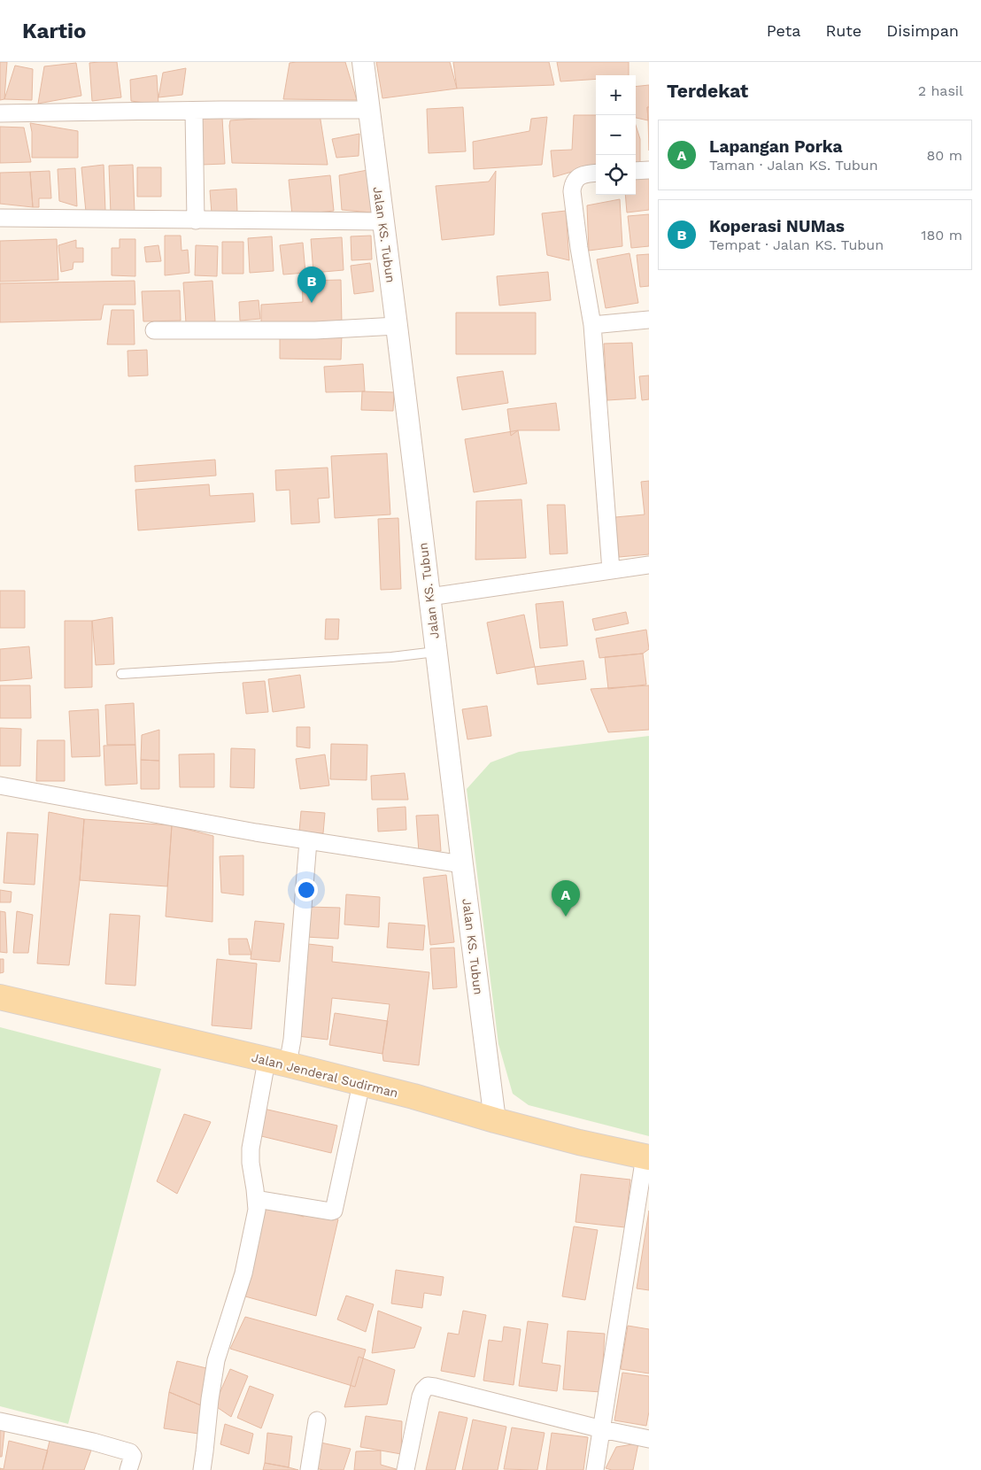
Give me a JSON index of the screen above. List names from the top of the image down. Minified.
{"streets":{"main road":["Jalan Jenderal Sudirman"],"street":["Jalan KS. Tubun"]},"crossings":[["Jalan KS. Tubun","Jalan Jenderal Sudirman"]],"page":{"header":"Kartio","nav":["Peta","Rute","Disimpan"],"heading":["Terdekat","2 hasil"],"map_buttons":["+","−"],"list":[{"mark":"A","name":"Lapangan Porka","note":"Taman · Jalan KS. Tubun","value":"80 m"},{"mark":"B","name":"Koperasi NUMas","note":"Tempat · Jalan KS. Tubun","value":"180 m"}],"pins":["B","A"]}}
